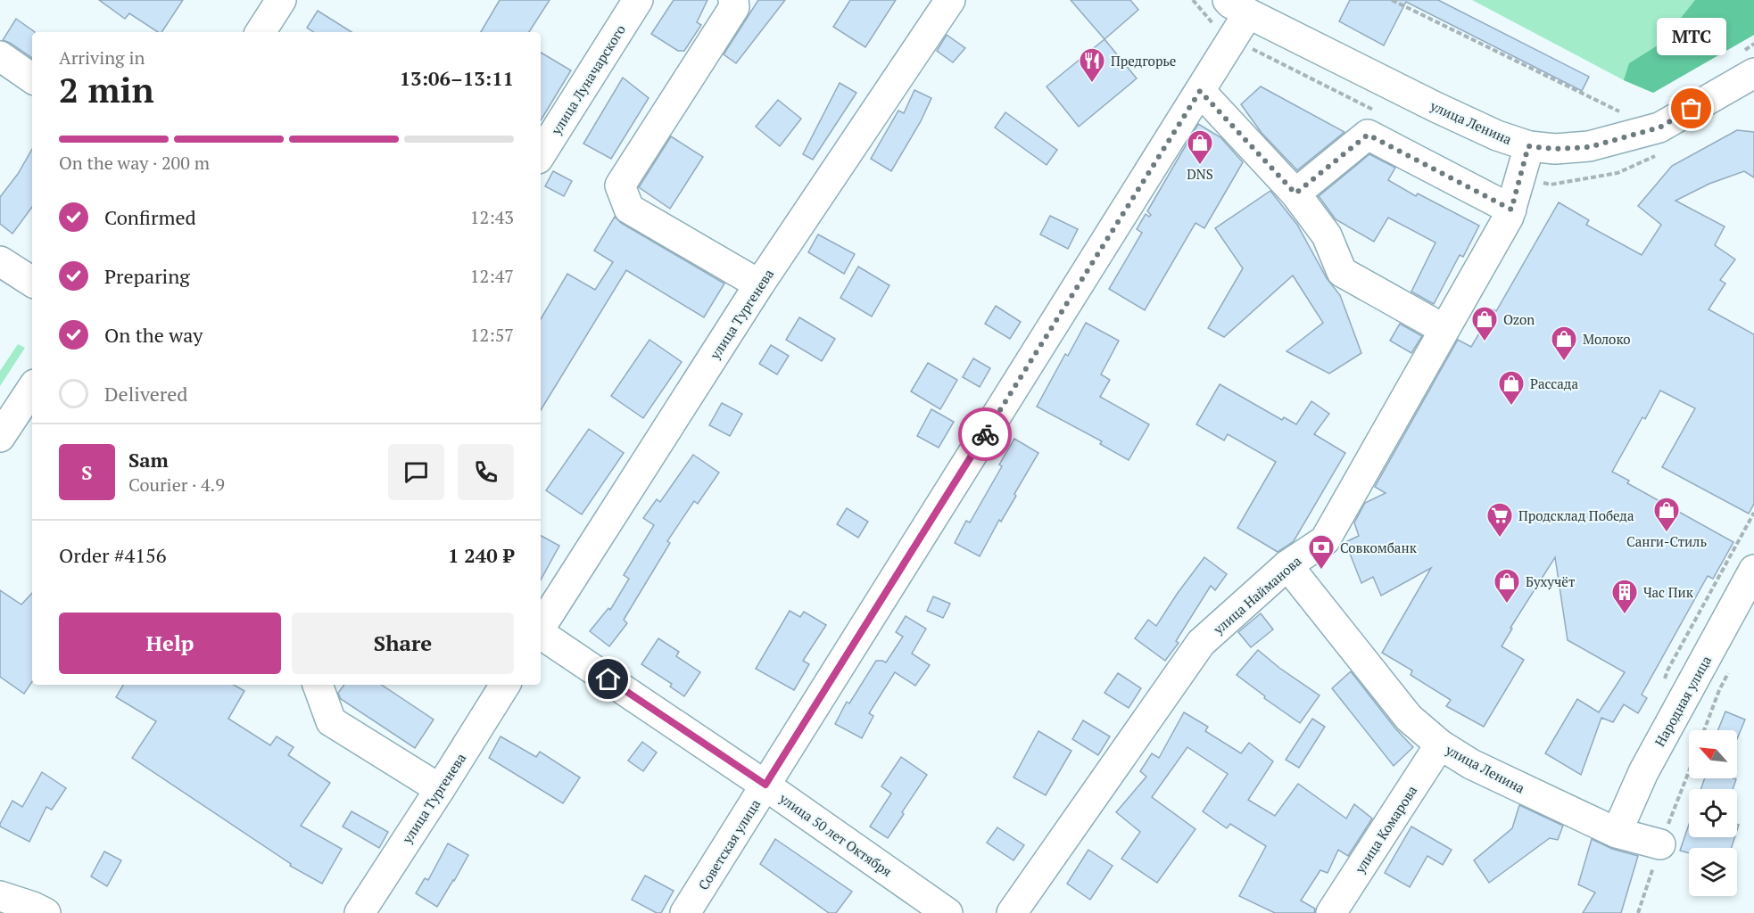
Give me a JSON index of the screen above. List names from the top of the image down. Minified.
{"streets":{"street":["улица Луначарского","улица Ленина","улица Тургенева","улица Найманова","Народная улица","улица Комарова","улица 50 лет Октября","Советская улица"]},"crossings":[["улица Ленина","улица Найманова"],["улица Ленина","Народная улица"],["улица Ленина","улица Комарова"],["улица Ленина","Советская улица"],["улица 50 лет Октября","Советская улица"]],"places":{"restaurant":["Предгорье"],"other":["МТС"],"shop":["DNS","Ozon","Молоко","Рассада","Санги-Стиль","Бухучёт"],"supermarket":["Продсклад Победа"],"bank":["Совкомбанк"],"building":["Час Пик"]},"north":"top left","page":{"bubble":"МТС","heading":["2 min","Arriving in","13:06–13:11"],"panel":["Sam","Courier · 4.9","Order #4156","1 240 ₽"],"bar":"On the way · 200 m","list":[["Confirmed","12:43"],["Preparing","12:47"],["On the way","12:57"],"Delivered"],"round":"S","buttons":["Help","Share"]}}
